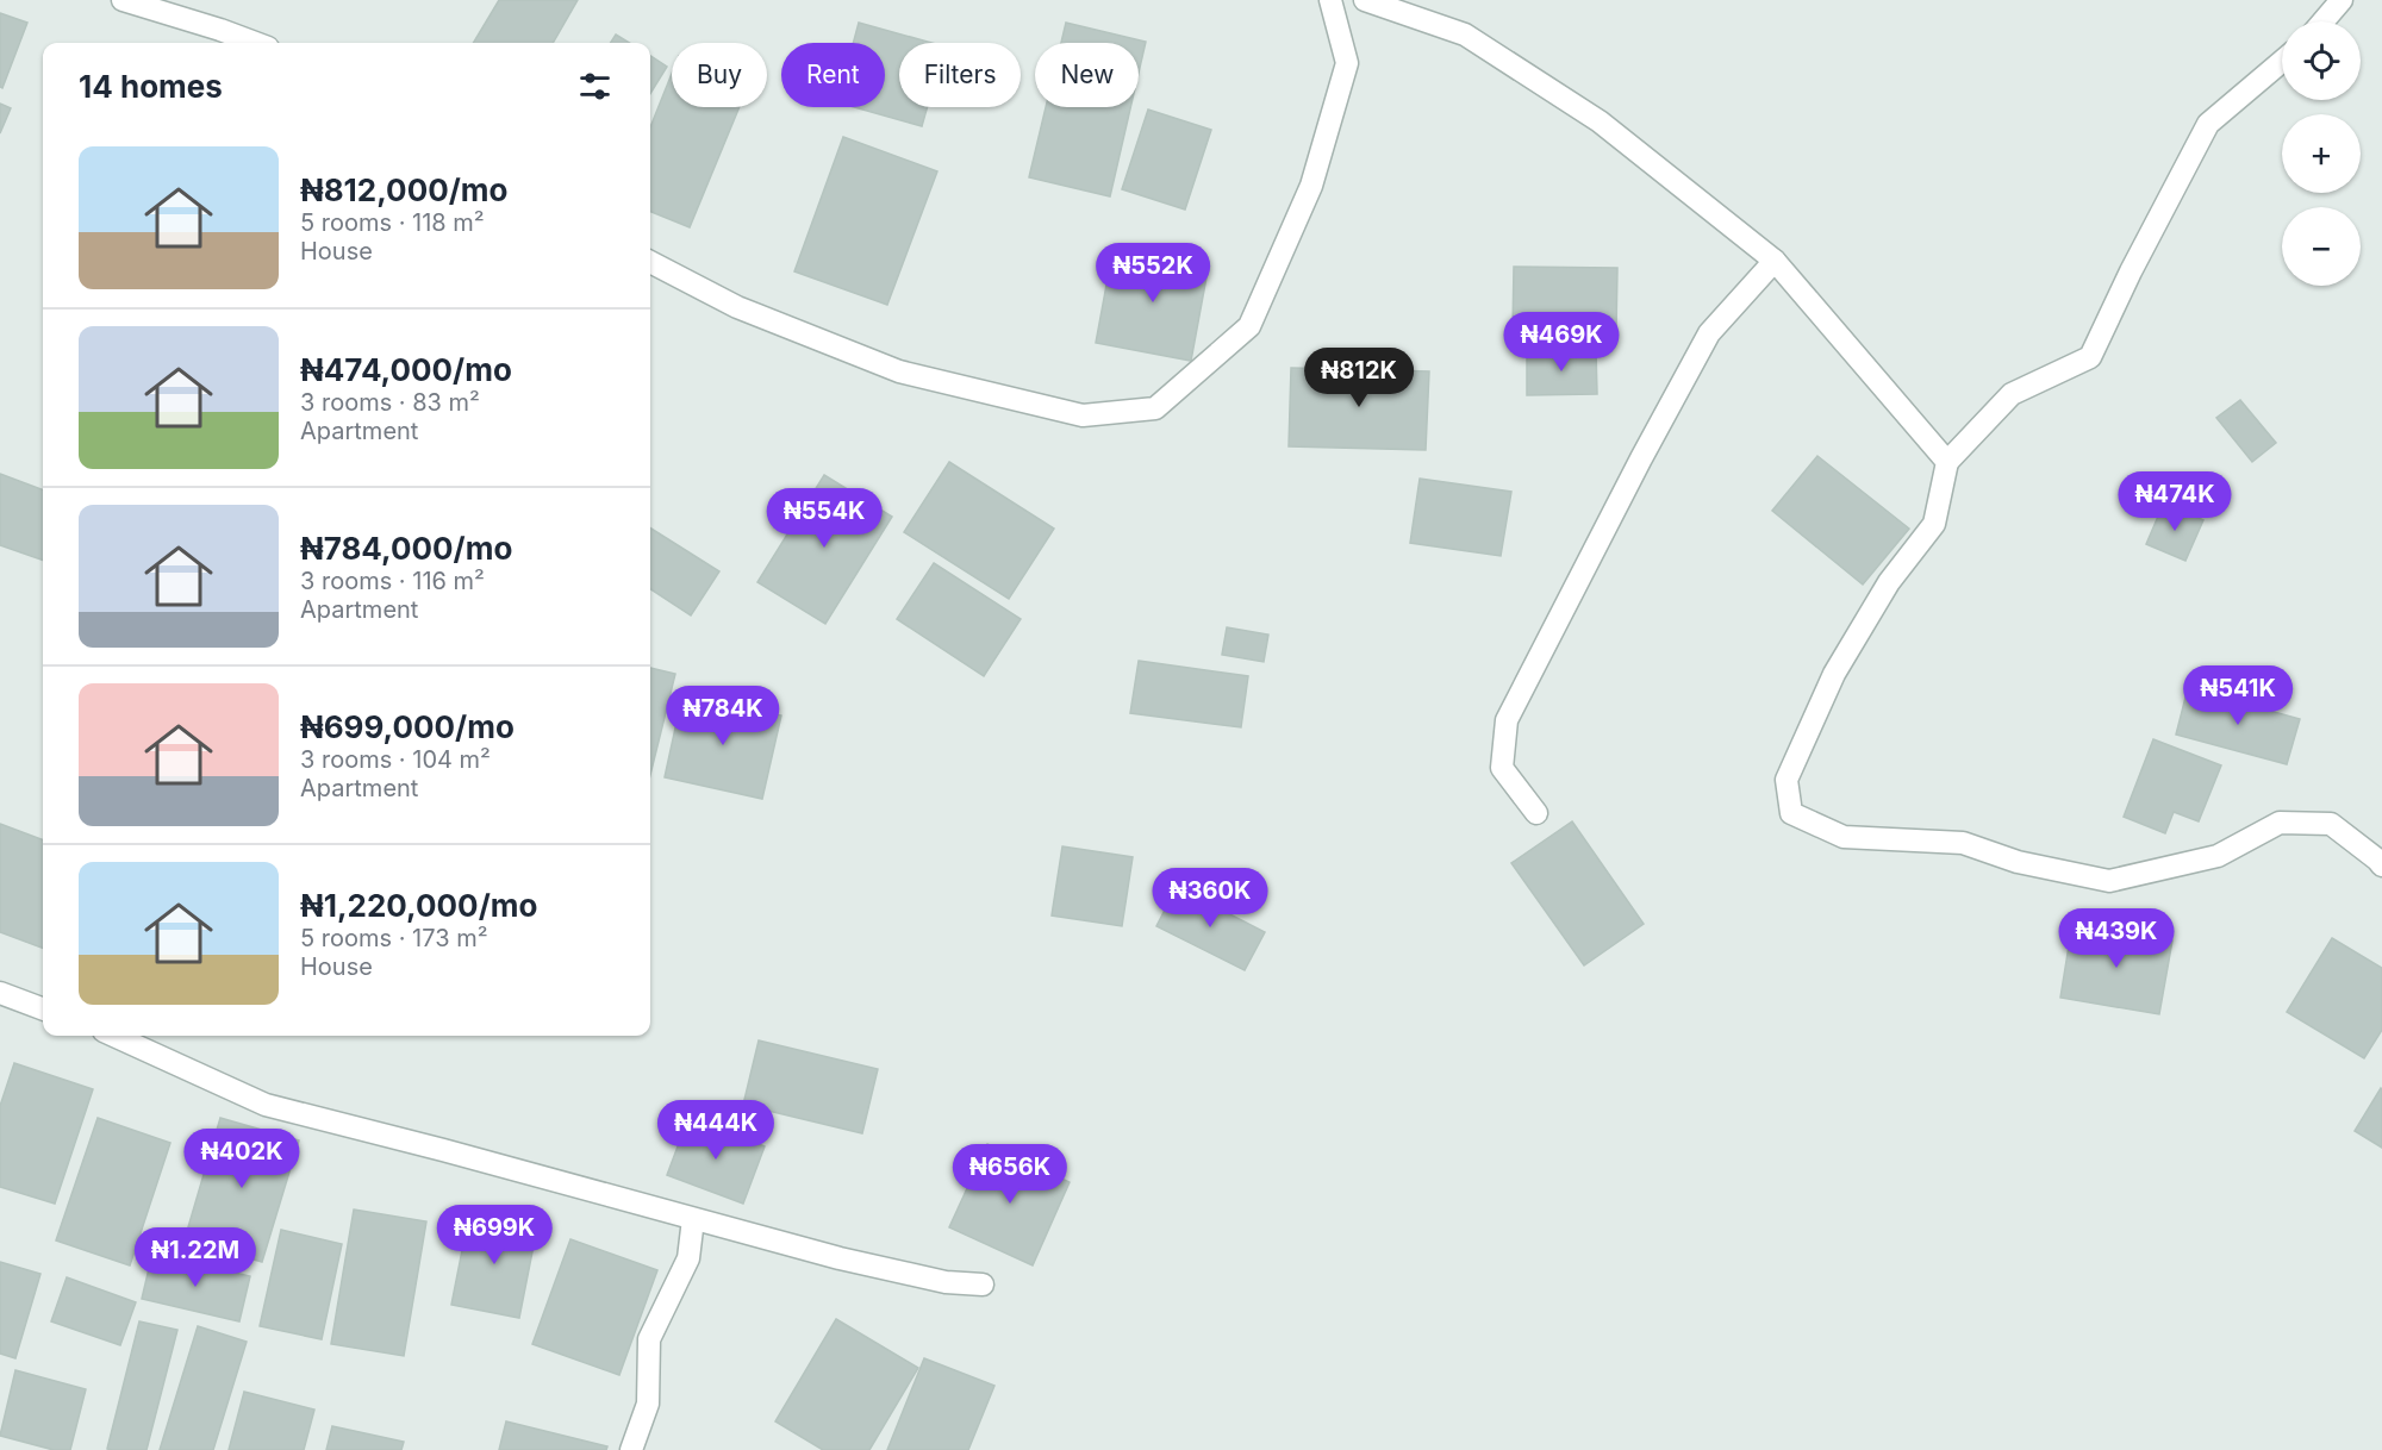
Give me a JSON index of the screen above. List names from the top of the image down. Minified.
{"page":{"map_buttons":["+","−"],"chip":["Buy","Rent","Filters","New"],"heading":"14 homes","list":[{"name":"₦812,000/mo","note":"5 rooms · 118 m² · House"},{"name":"₦474,000/mo","note":"3 rooms · 83 m² · Apartment"},{"name":"₦784,000/mo","note":"3 rooms · 116 m² · Apartment"},{"name":"₦699,000/mo","note":"3 rooms · 104 m² · Apartment"},{"name":"₦1,220,000/mo","note":"5 rooms · 173 m² · House"}],"price":["₦552K","₦469K","₦812K","₦474K","₦554K","₦541K","₦784K","₦360K","₦439K","₦444K","₦402K","₦656K","₦699K","₦1.22M"]}}
